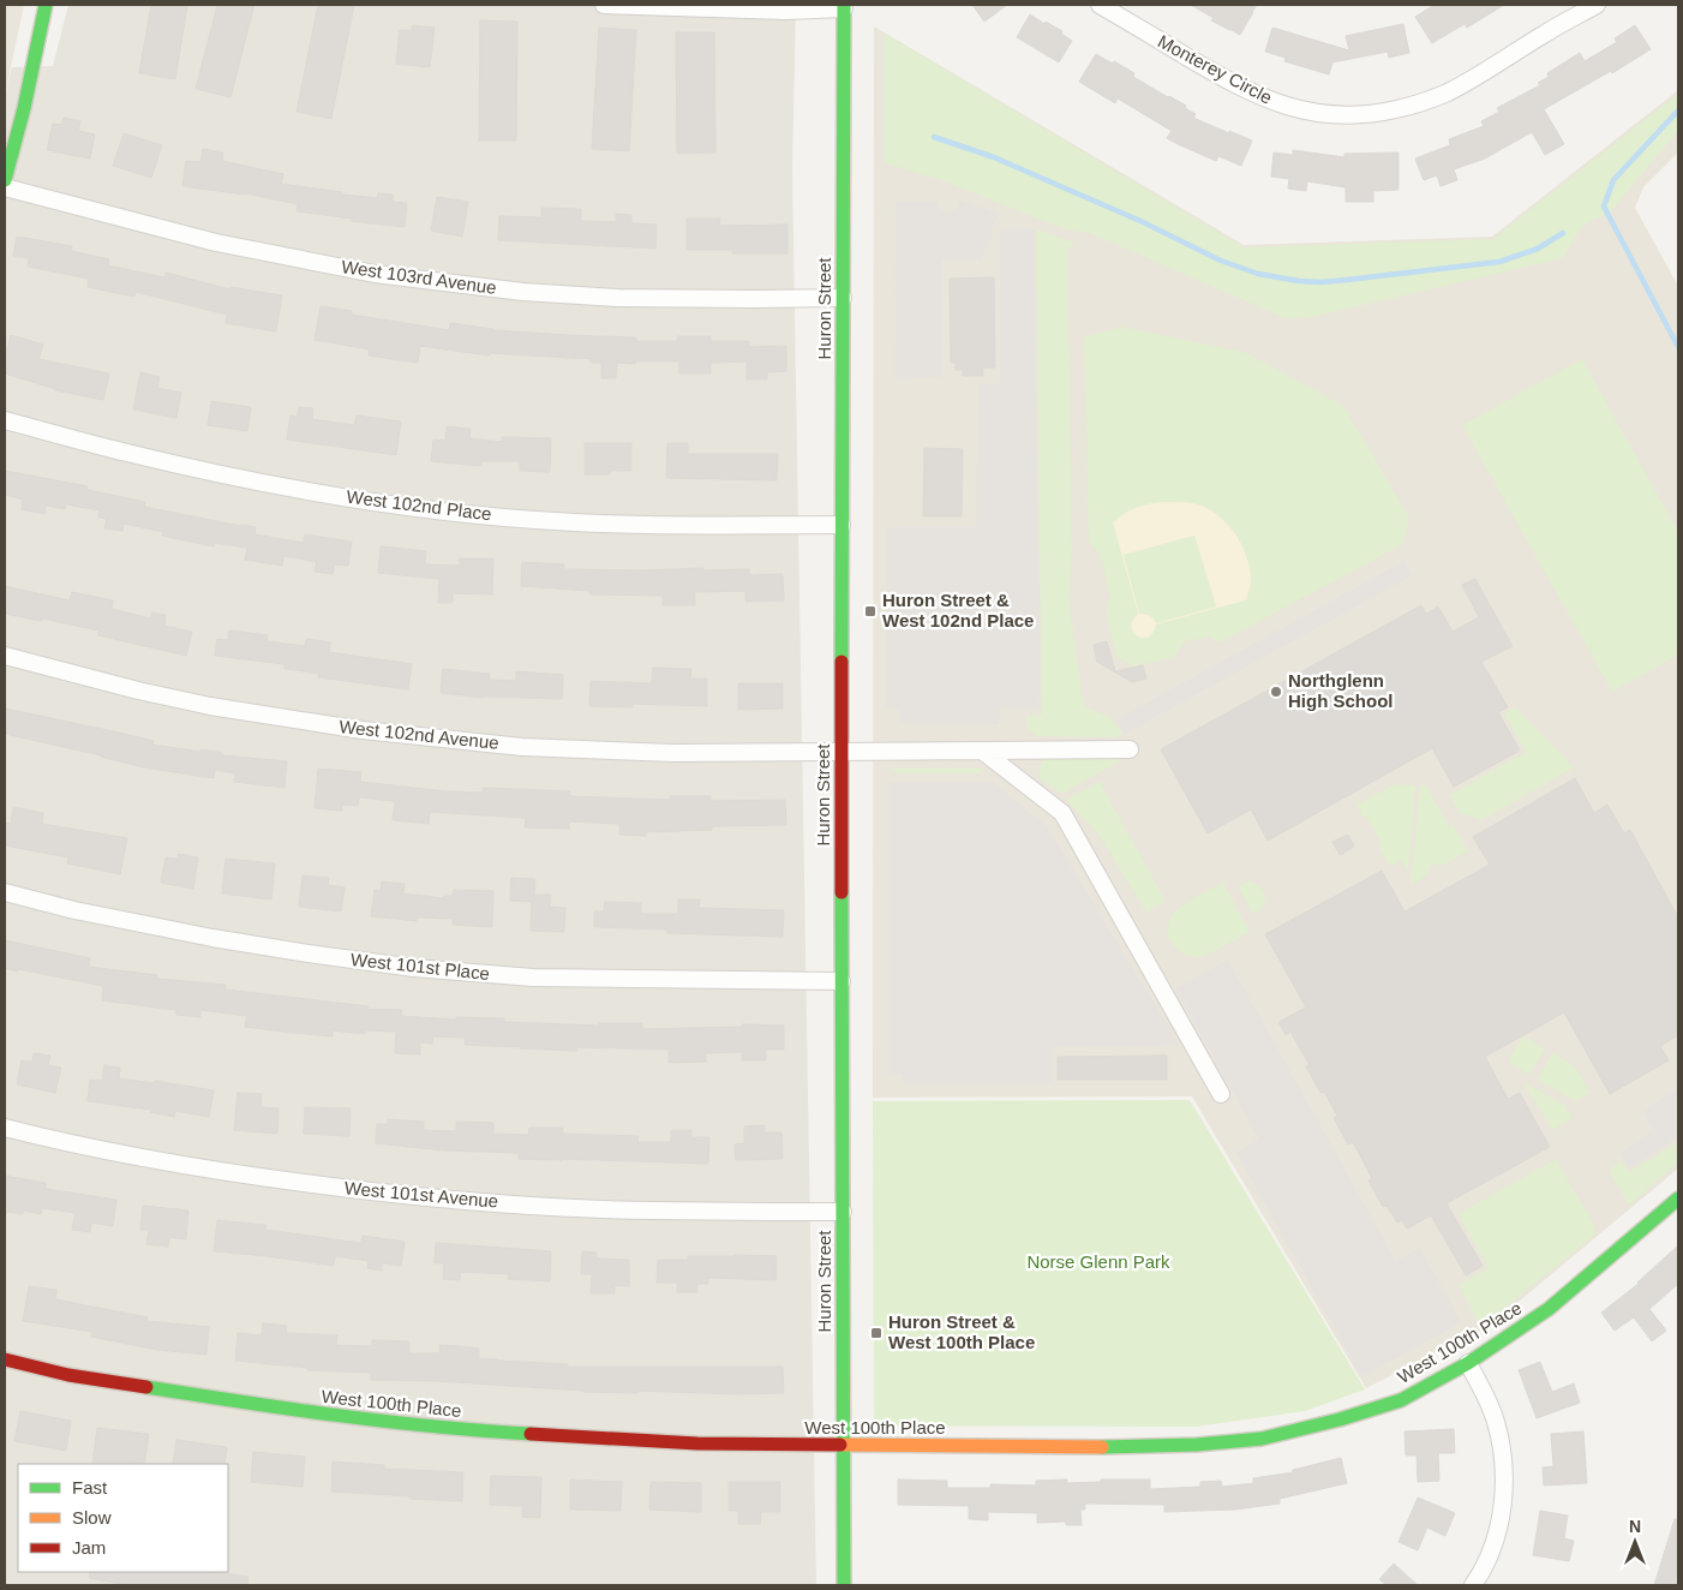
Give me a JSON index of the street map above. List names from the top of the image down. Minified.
{"streets":{"street":["Monterey Circle","West 103rd Avenue","Huron Street","West 102nd Place","West 102nd Avenue","West 101st Place","West 101st Avenue","West 100th Place"]},"crossings":[["West 103rd Avenue","Huron Street"],["Huron Street","West 102nd Place"],["Huron Street","West 102nd Avenue"],["Huron Street","West 101st Place"],["Huron Street","West 101st Avenue"],["Huron Street","West 100th Place"]],"parks":["Norse Glenn Park"],"places":{"transit":["Huron Street & West 102nd Place","Huron Street & West 100th Place"],"other":["Northglenn High School"]},"legend":["Fast","Slow","Jam"],"north":"top"}
